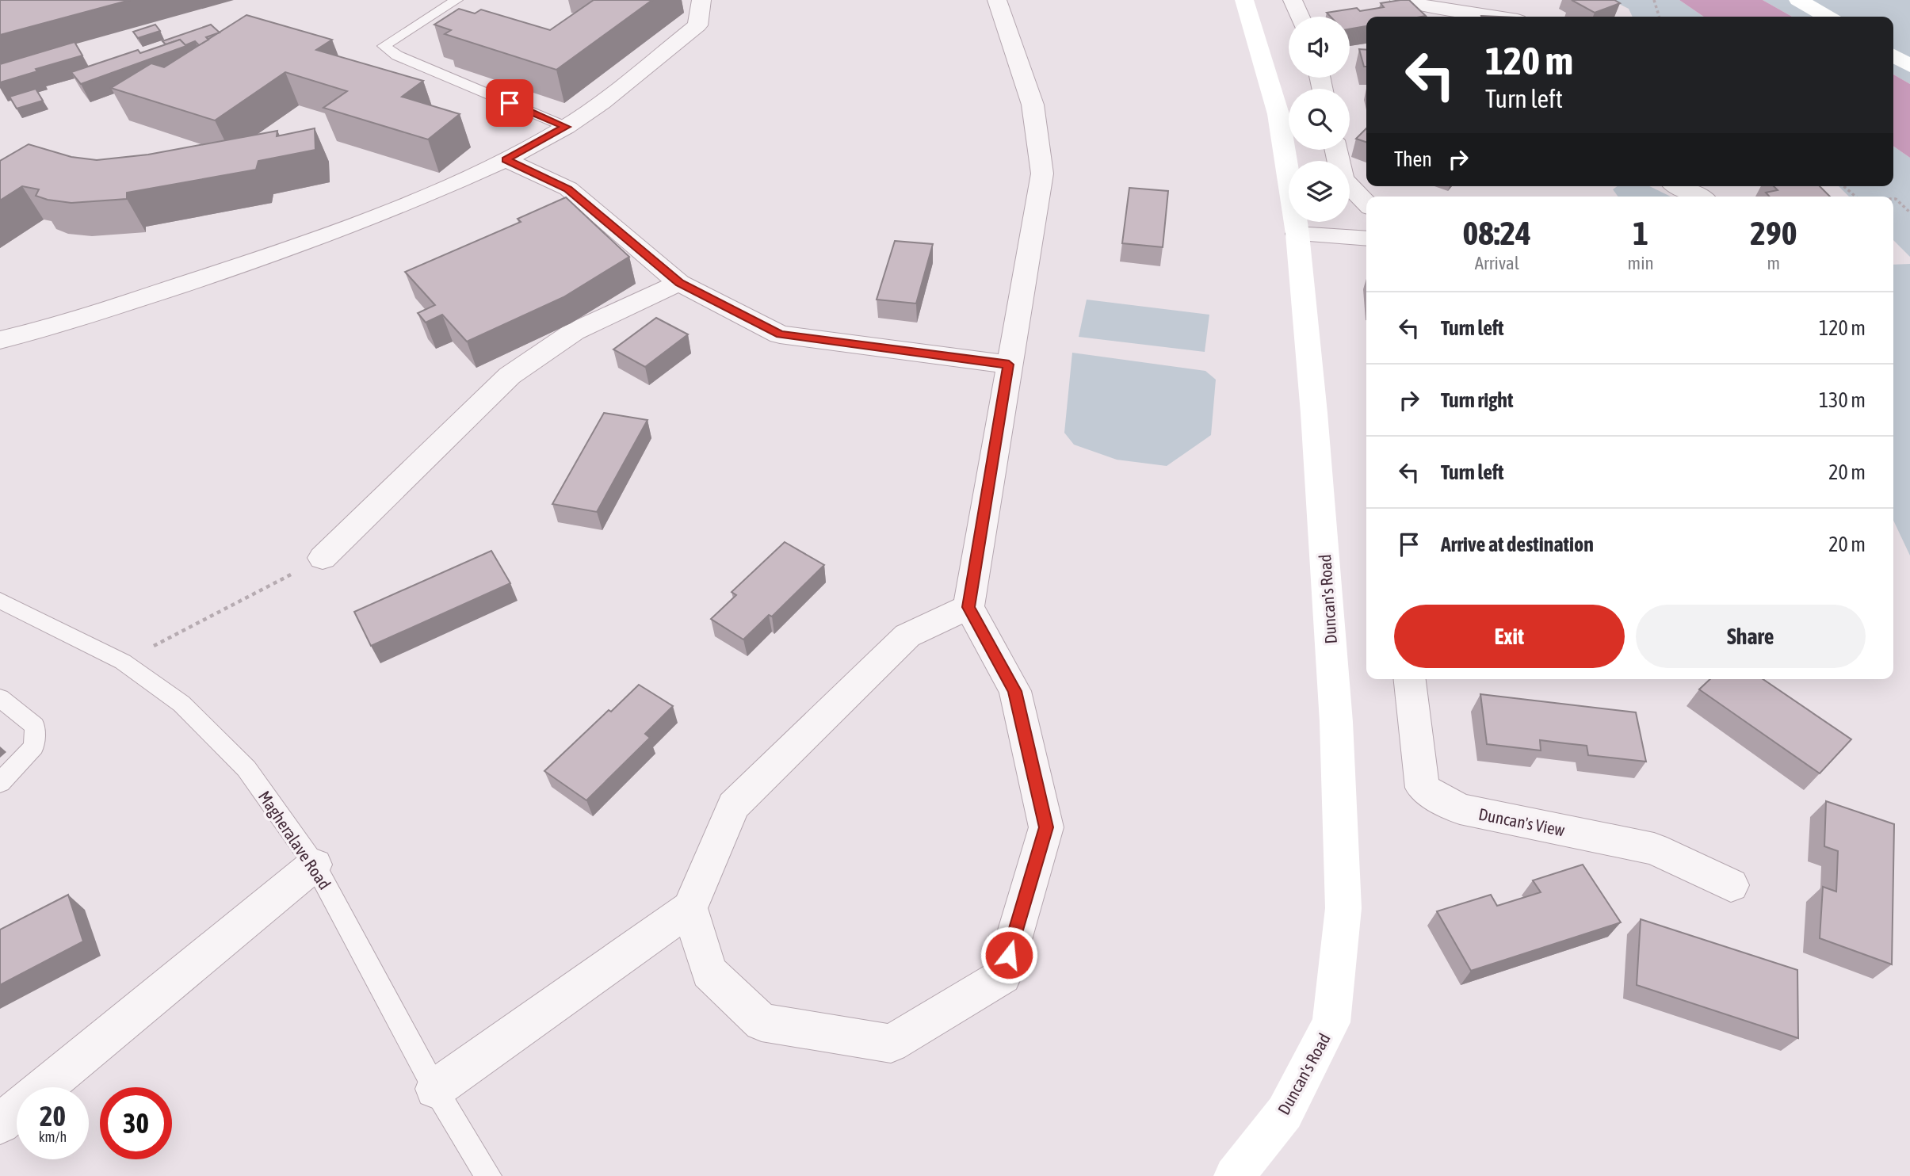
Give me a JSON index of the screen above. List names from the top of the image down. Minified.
{"streets":{"street":["Duncan's Road","Duncan's View"],"lane":["Magheralave Road"]},"page":{"turn":["120 m","Turn left"],"then":"Then","eta":["08:24","Arrival","1","min","290","m"],"list":[{"name":"Turn left","value":"120 m"},{"name":"Turn right","value":"130 m"},{"name":"Turn left","value":"20 m"},{"name":"Arrive at destination","value":"20 m"}],"buttons":["Exit","Share"],"speed":"20 km/h","limit":"30"}}
